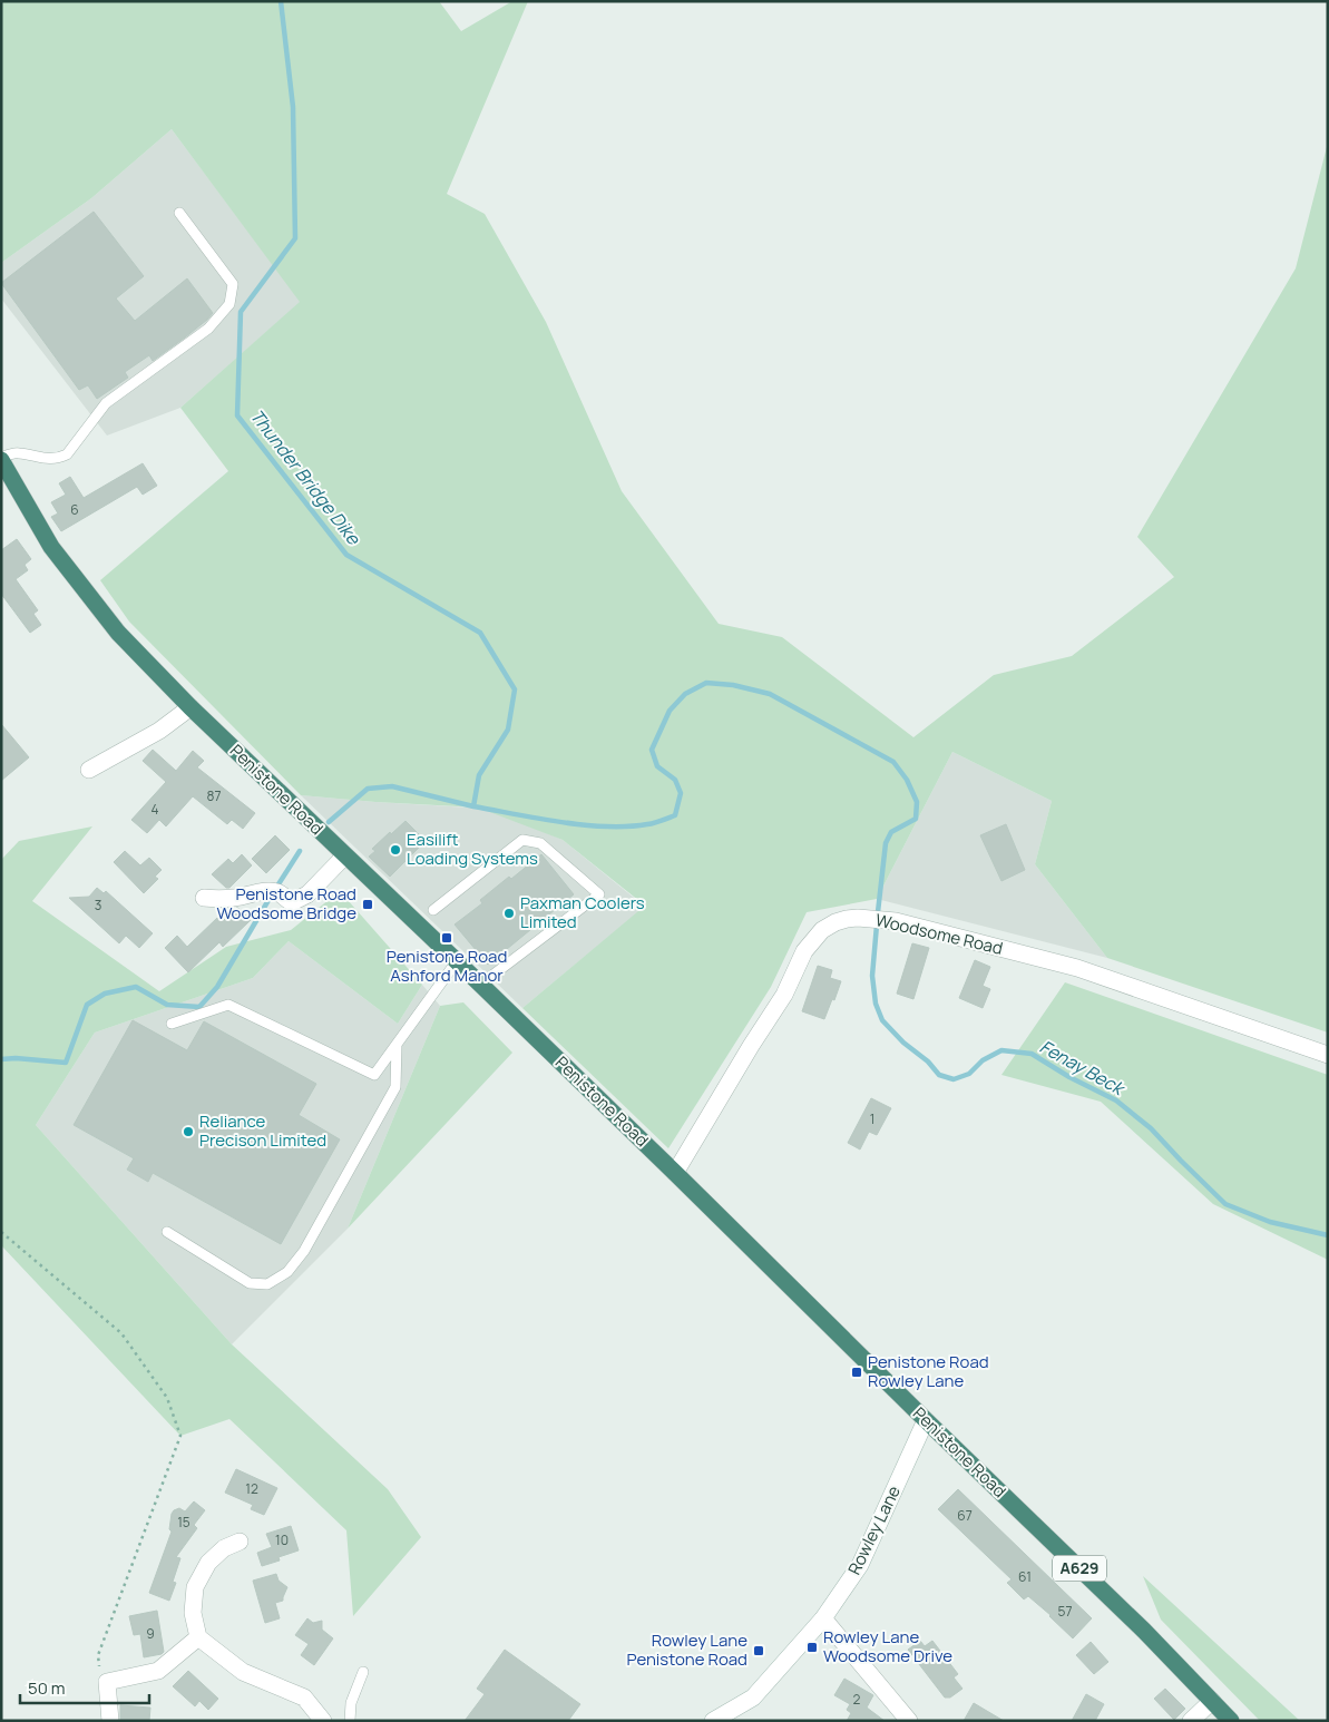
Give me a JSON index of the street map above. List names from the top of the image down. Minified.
{"streets":{"highway":["Penistone Road","A629"],"street":["Woodsome Road","Rowley Lane"]},"crossings":[["Penistone Road","Woodsome Road"],["Penistone Road","Rowley Lane"]],"water":["Thunder Bridge Dike","Fenay Beck"],"places":{"other":["Easilift Loading Systems","Paxman Coolers Limited","Reliance Precison Limited"],"transit":["Penistone Road Woodsome Bridge","Penistone Road Ashford Manor","Penistone Road Rowley Lane","Rowley Lane Woodsome Drive","Rowley Lane Penistone Road"]},"house_numbers":["6","87","4","3","1","12","67","15","10","61","57","9","2"],"scale_bar":"50 m"}
